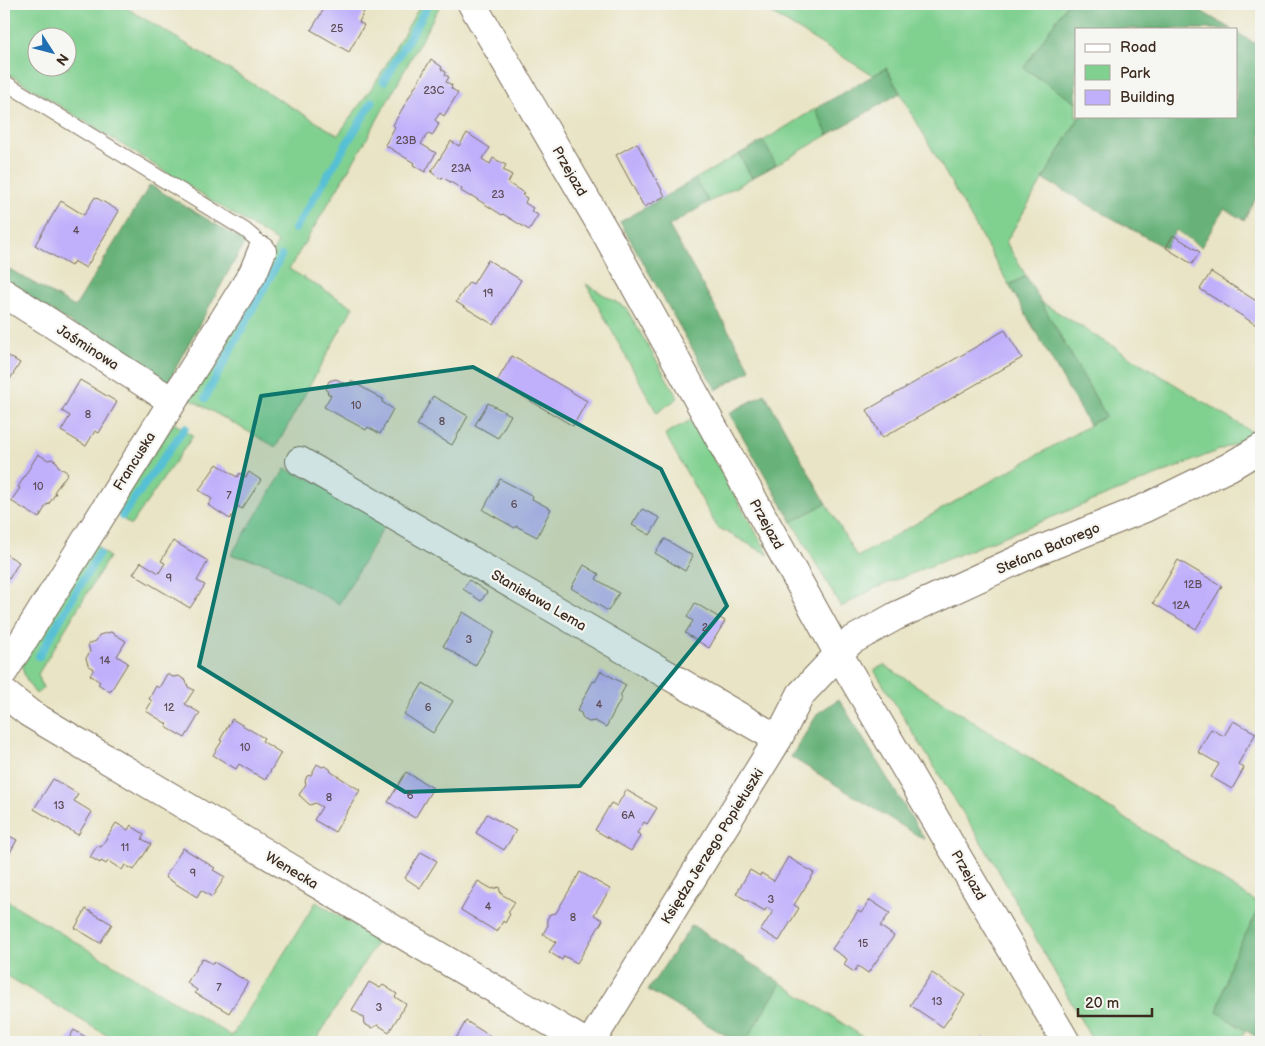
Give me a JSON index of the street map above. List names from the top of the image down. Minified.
{"streets":{"street":["Przejazd","Jaśminowa","Francuska","Stefana Batorego","Stanisława Lema","Księdza Jerzego Popiełuszki","Wenecka"]},"crossings":[["Przejazd","Stefana Batorego"],["Przejazd","Księdza Jerzego Popiełuszki"],["Jaśminowa","Francuska"],["Stefana Batorego","Księdza Jerzego Popiełuszki"],["Stanisława Lema","Księdza Jerzego Popiełuszki"]],"house_numbers":["25","23C","23B","23A","23","4","19","10","8","8","10","7","6","9","12B","12A","2","3","14","4","12","6","10","6","8","13","6A","11","9","3","4","8","15","7","13","3"],"legend":["Road","Park","Building"],"scale_bar":"20 m","north":"bottom right"}
